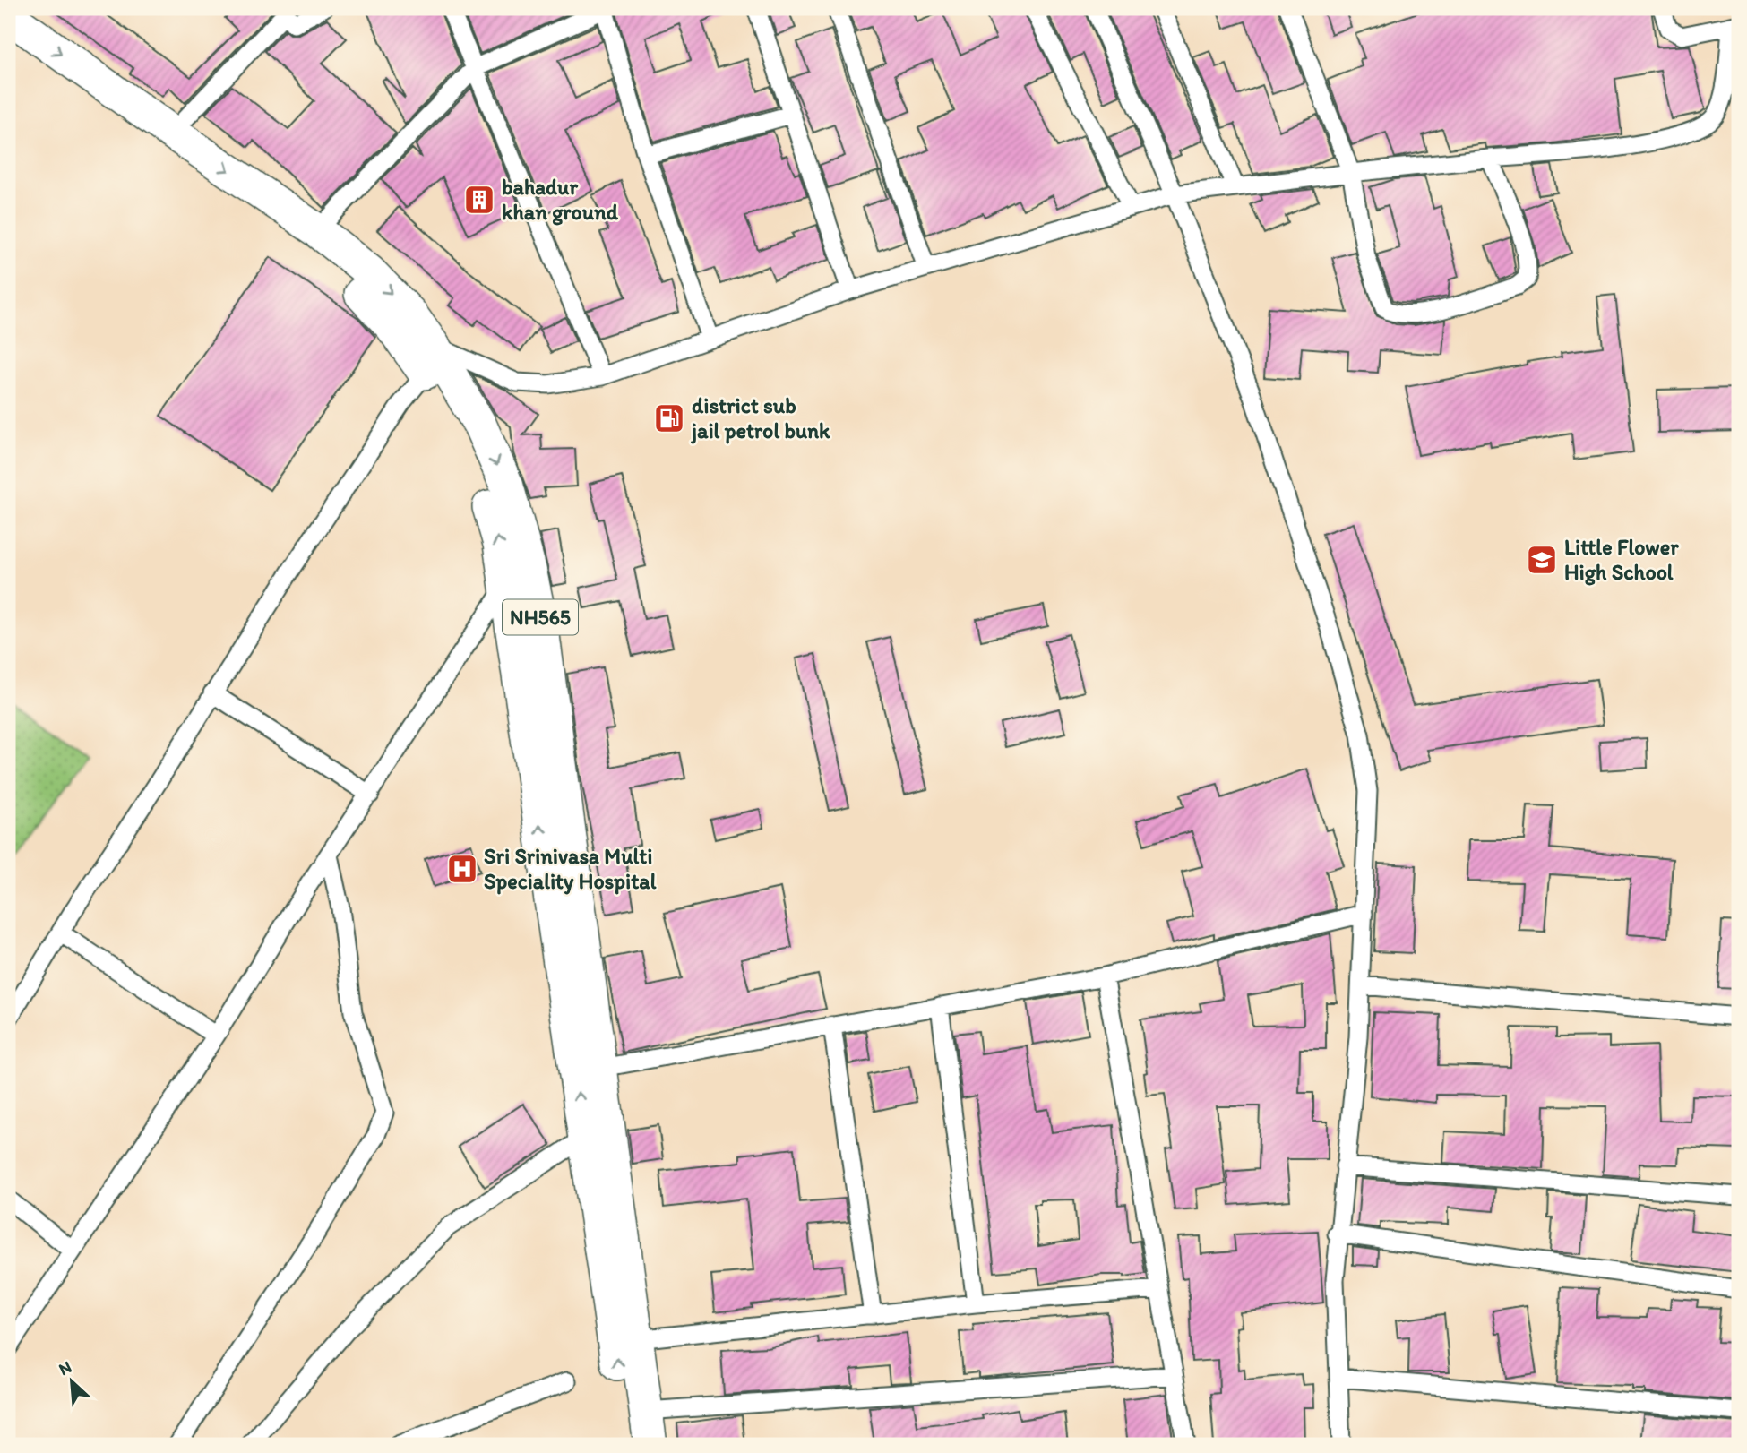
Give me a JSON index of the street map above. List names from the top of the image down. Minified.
{"streets":{"highway":["NH565"]},"places":{"building":["bahadur khan ground"],"fuel station":["district sub jail petrol bunk"],"school or university":["Little Flower High School"],"hospital":["Sri Srinivasa Multi Speciality Hospital"]},"north":"top left"}
